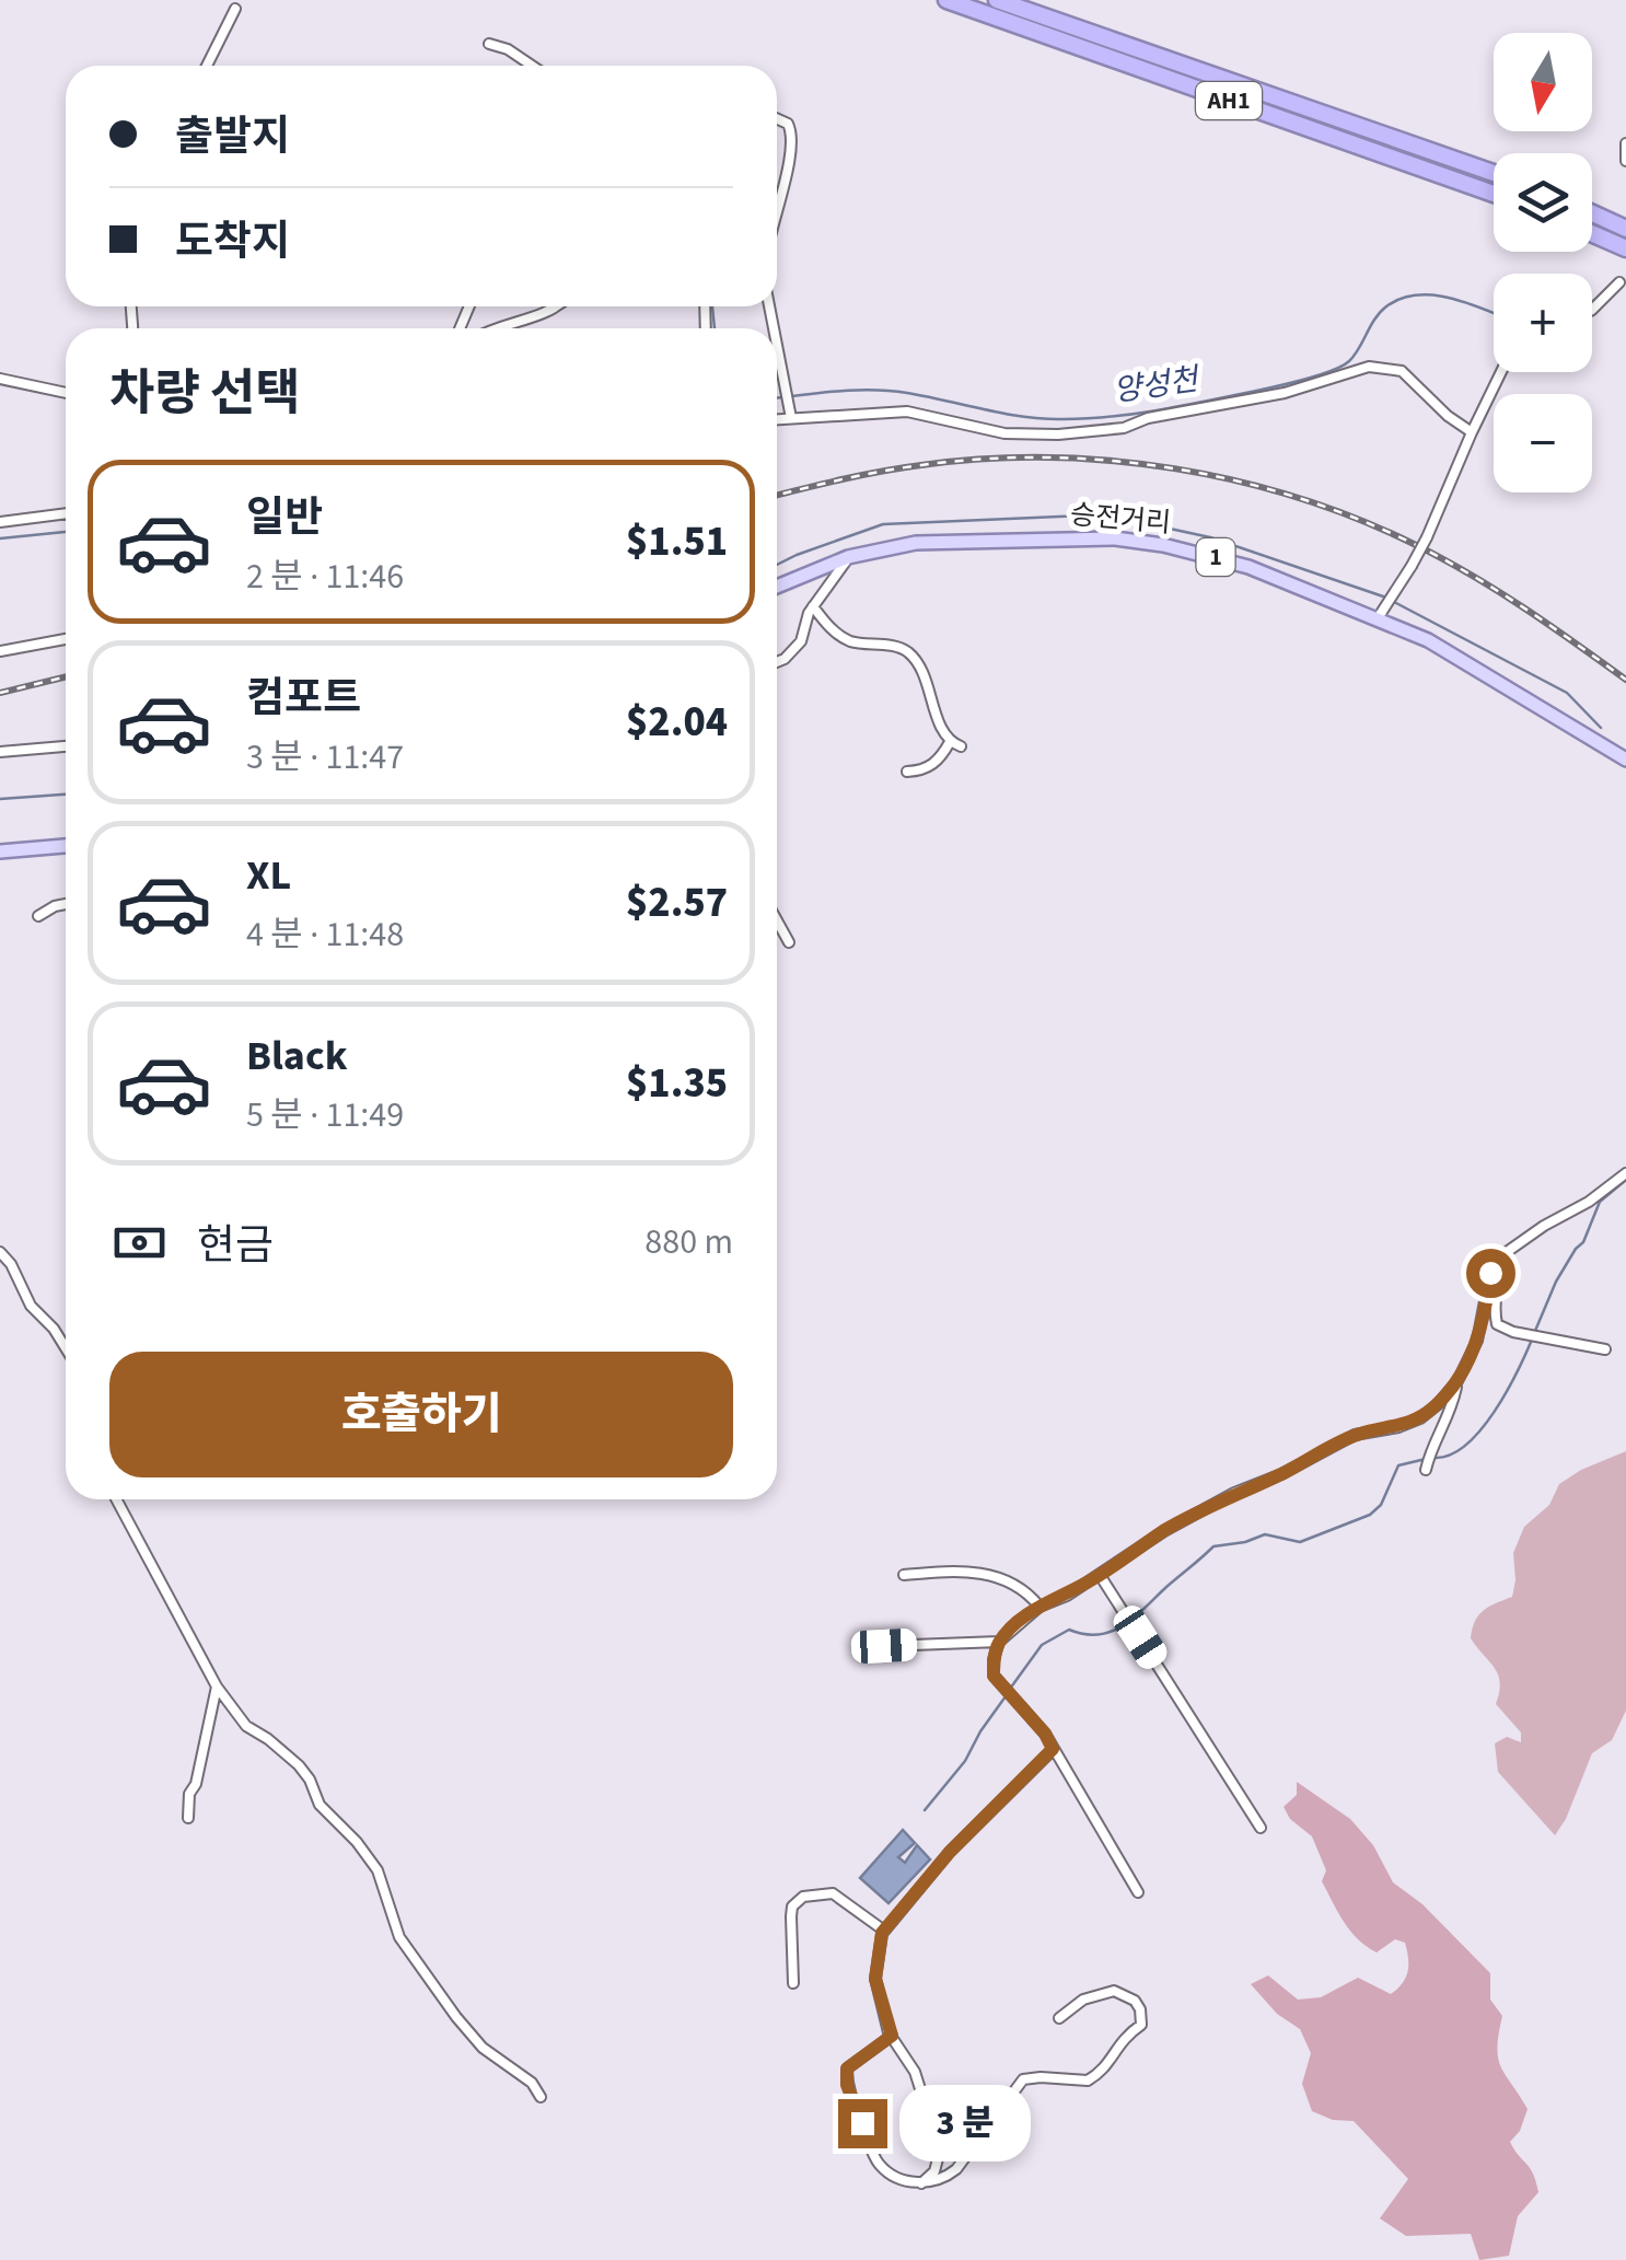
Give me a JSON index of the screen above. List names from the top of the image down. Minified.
{"streets":{"highway":["AH1"],"main road":["승전거리","1"]},"water":["양성천"],"north":"bottom","page":{"map_buttons":["+","−"],"banner":["출발지","도착지"],"heading":"차량 선택","list":[{"name":"일반","note":"2 분 · 11:46","value":"$1.51"},{"name":"컴포트","note":"3 분 · 11:47","value":"$2.04"},{"name":"XL","note":"4 분 · 11:48","value":"$2.57"},{"name":"Black","note":"5 분 · 11:49","value":"$1.35"}],"pay":["현금","880 m"],"buttons":"호출하기","bubble":"3 분"}}
